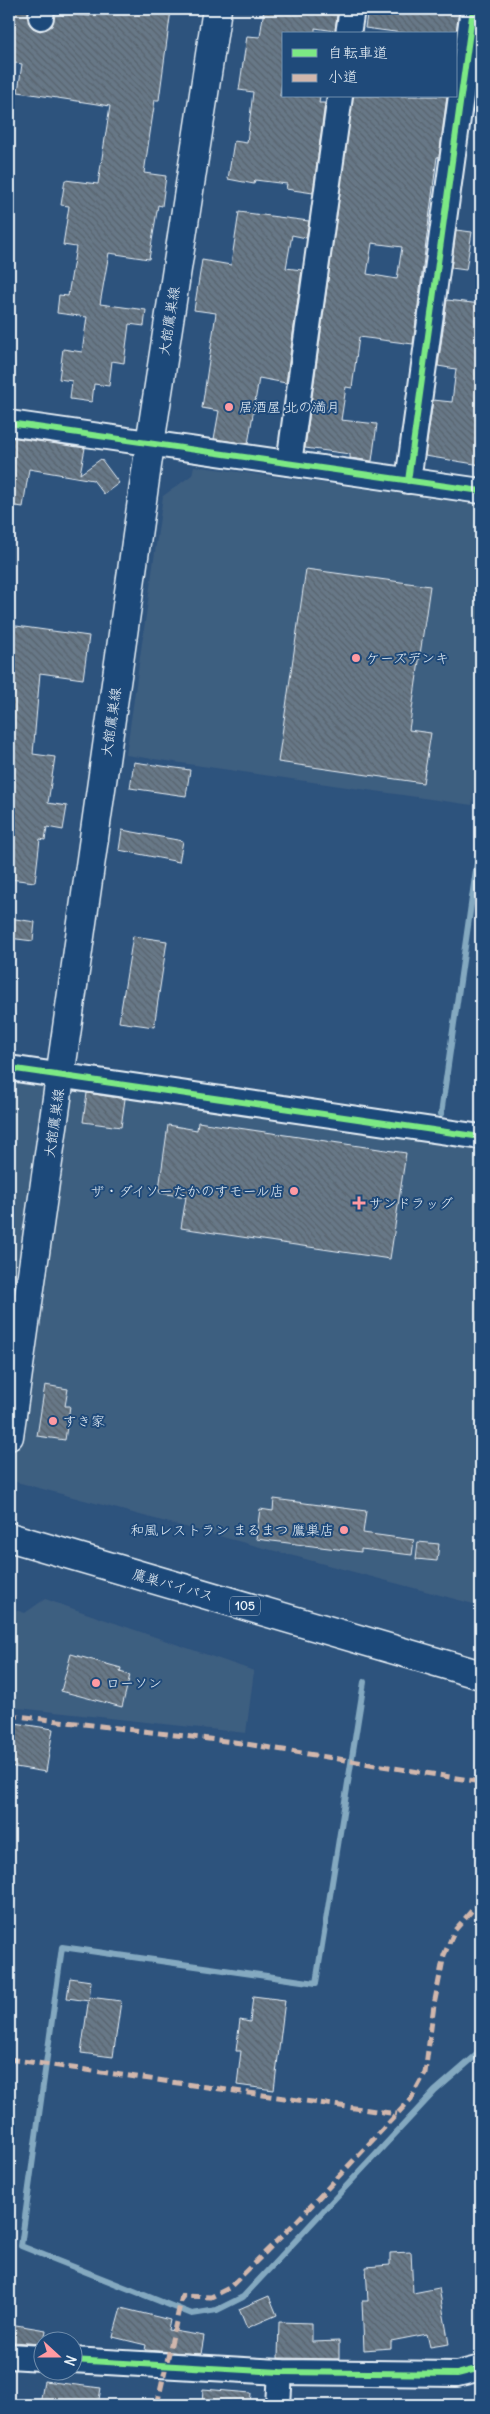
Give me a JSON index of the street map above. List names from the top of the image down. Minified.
{"streets":{"main road":["大館鷹巣線","鷹巣バイパス","105"]},"places":{"other":["居酒屋 北の満月","ケーズデンキ","ザ・ダイソーたかのすモール店","すき家","和風レストラン まるまつ 鷹巣店","ローソン"],"health":["サンドラッグ"]},"legend":["自転車道","小道"],"north":"right"}
